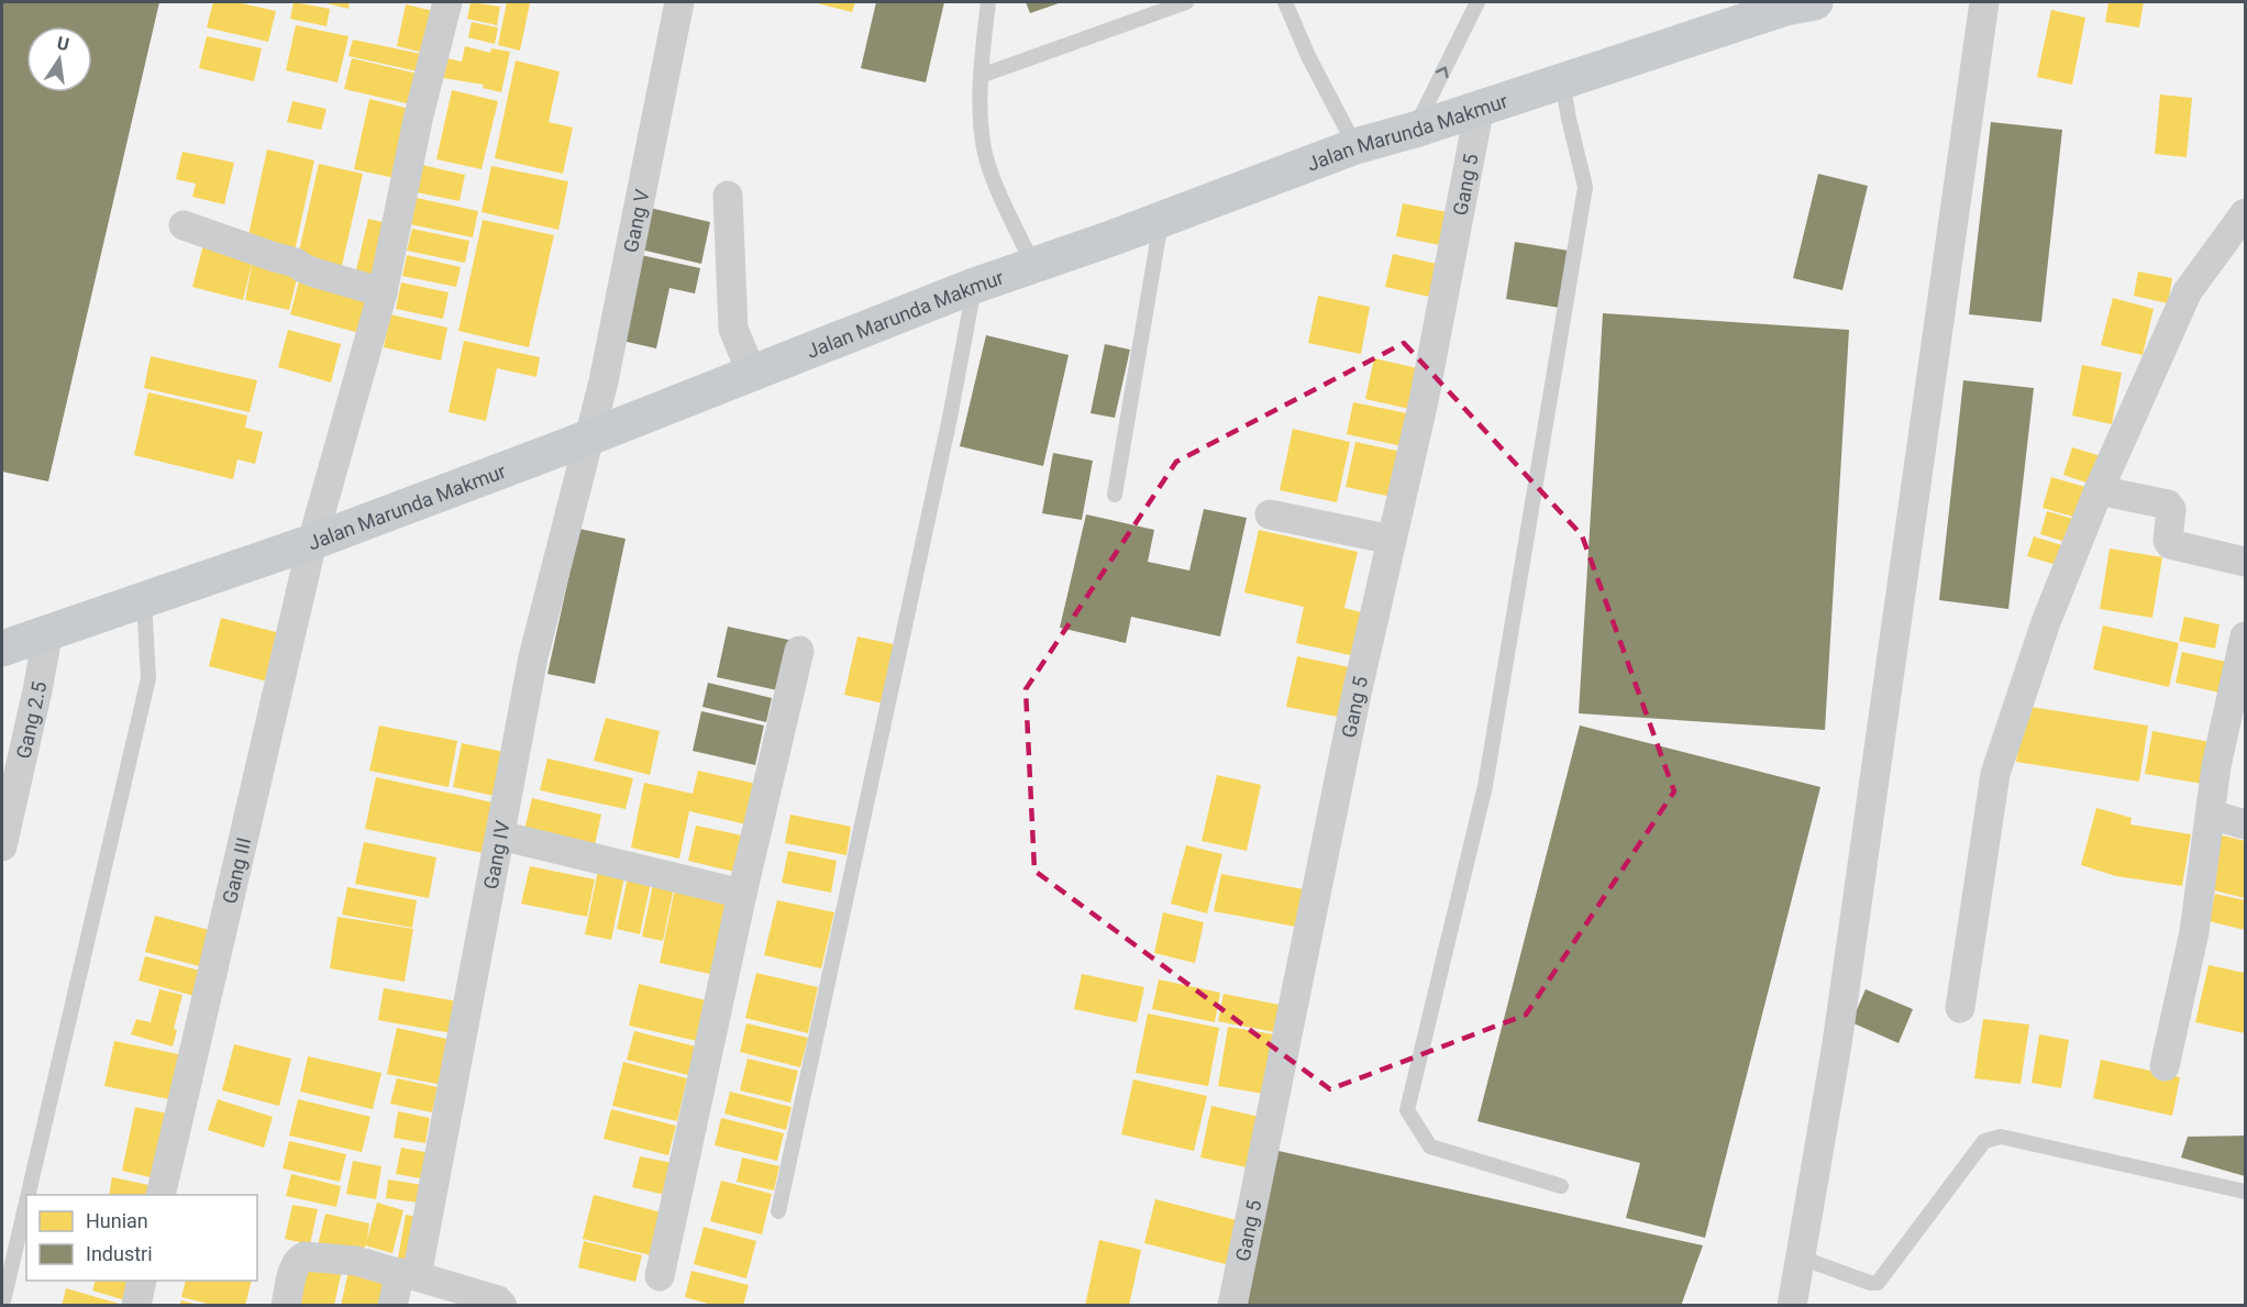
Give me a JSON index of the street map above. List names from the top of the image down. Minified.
{"streets":{"main road":["Jalan Marunda Makmur"],"street":["Gang 5","Gang V","Gang 2.5","Gang IV","Gang III"]},"crossings":[["Jalan Marunda Makmur","Gang 5"],["Jalan Marunda Makmur","Gang V"],["Jalan Marunda Makmur","Gang 2.5"],["Jalan Marunda Makmur","Gang IV"],["Jalan Marunda Makmur","Gang III"],["Gang V","Gang IV"]],"legend":["Hunian","Industri"],"north":"top"}
